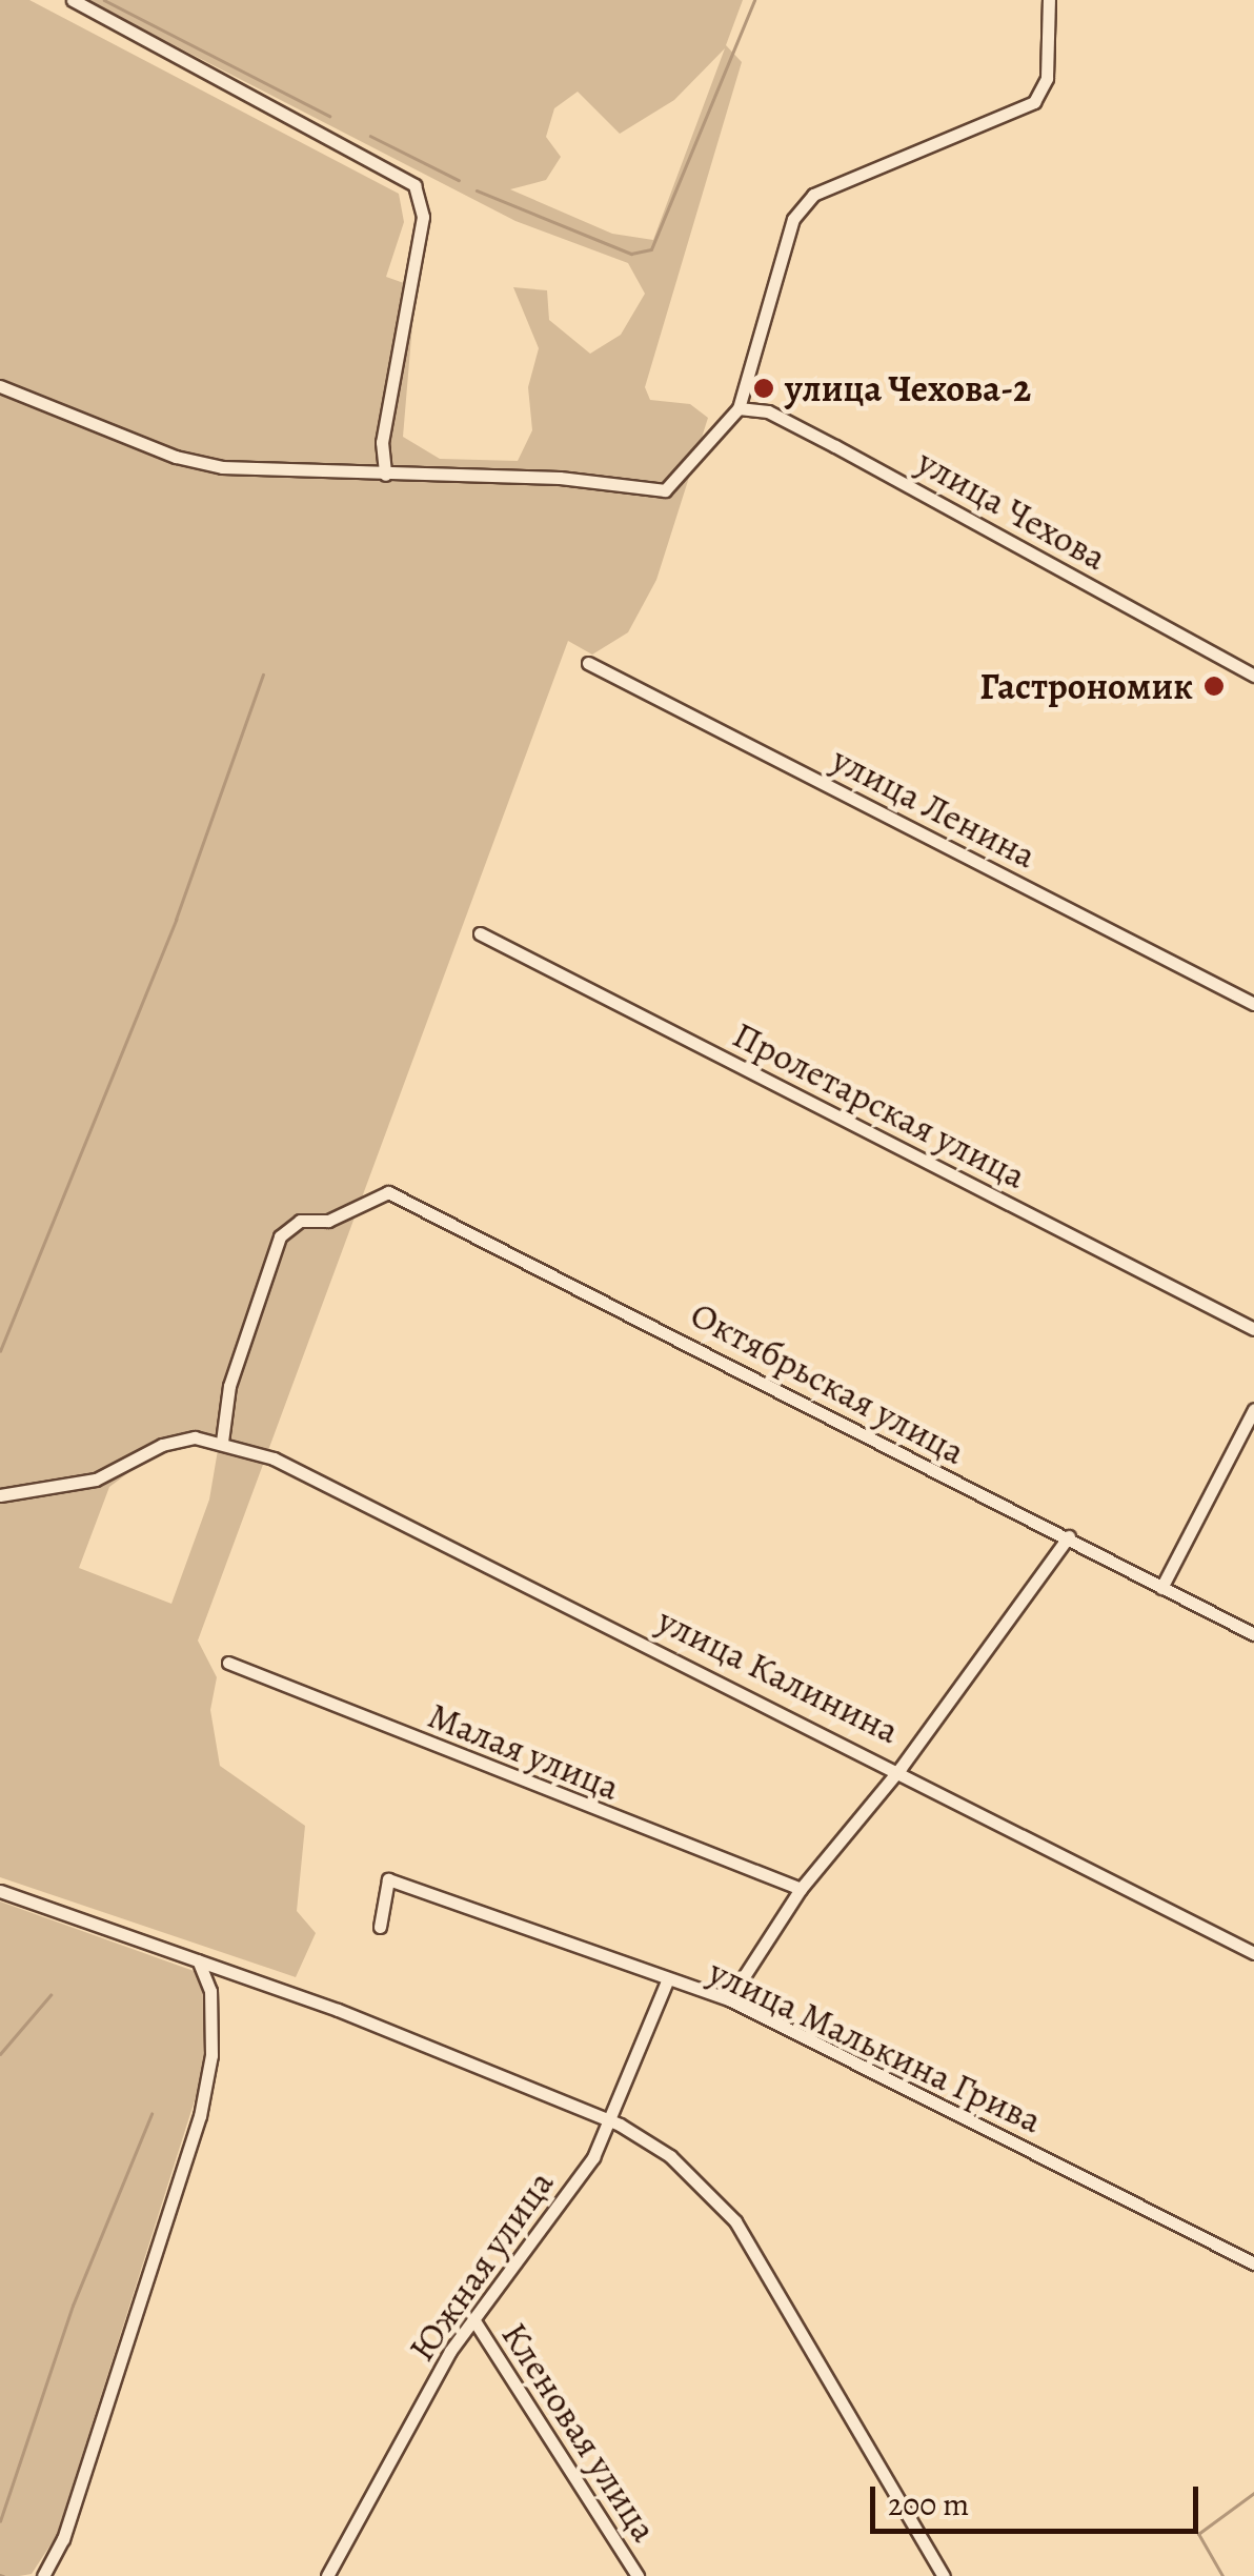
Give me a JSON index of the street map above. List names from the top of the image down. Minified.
{"streets":{"street":["улица Чехова","улица Ленина","Пролетарская улица","Октябрьская улица","улица Калинина","Малая улица","улица Малькина Грива","Южная улица","Кленовая улица"]},"crossings":[["Октябрьская улица","улица Калинина"],["улица Малькина Грива","Южная улица"],["Южная улица","Кленовая улица"]],"places":["улица Чехова-2","Гастрономик"],"scale_bar":"200 m"}
